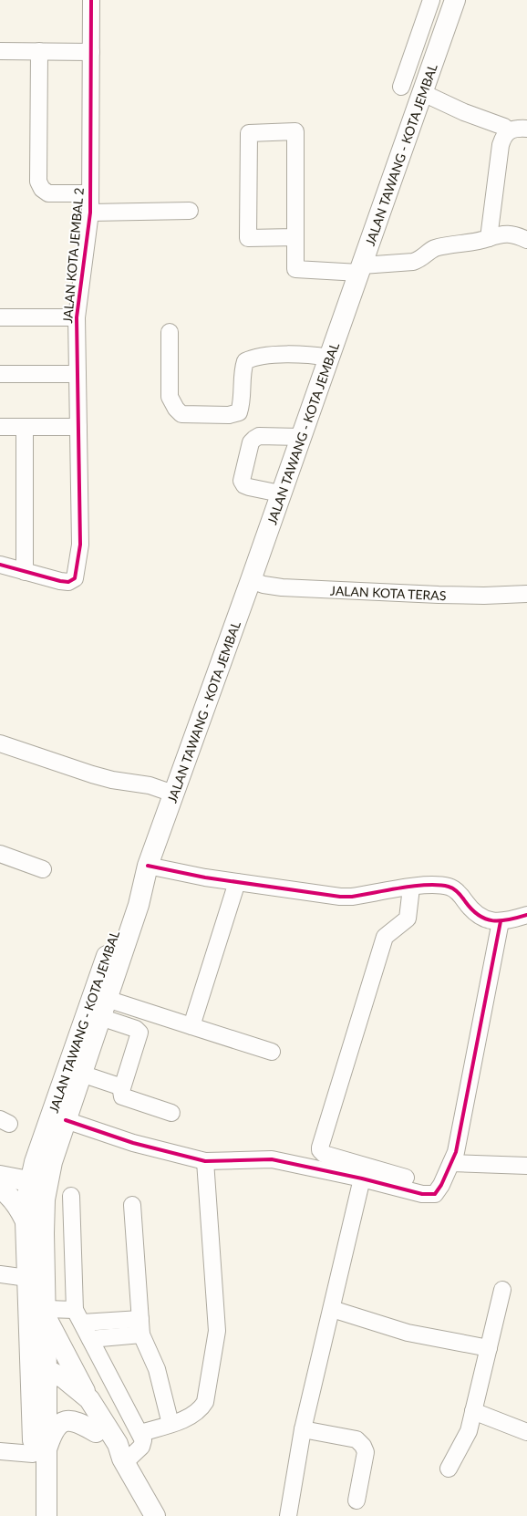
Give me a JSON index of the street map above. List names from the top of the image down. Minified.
{"streets":{"main road":["JALAN TAWANG - KOTA JEMBAL"],"street":["JALAN KOTA JEMBAL 2","JALAN KOTA TERAS"]},"crossings":[["JALAN TAWANG - KOTA JEMBAL","JALAN KOTA TERAS"]]}
